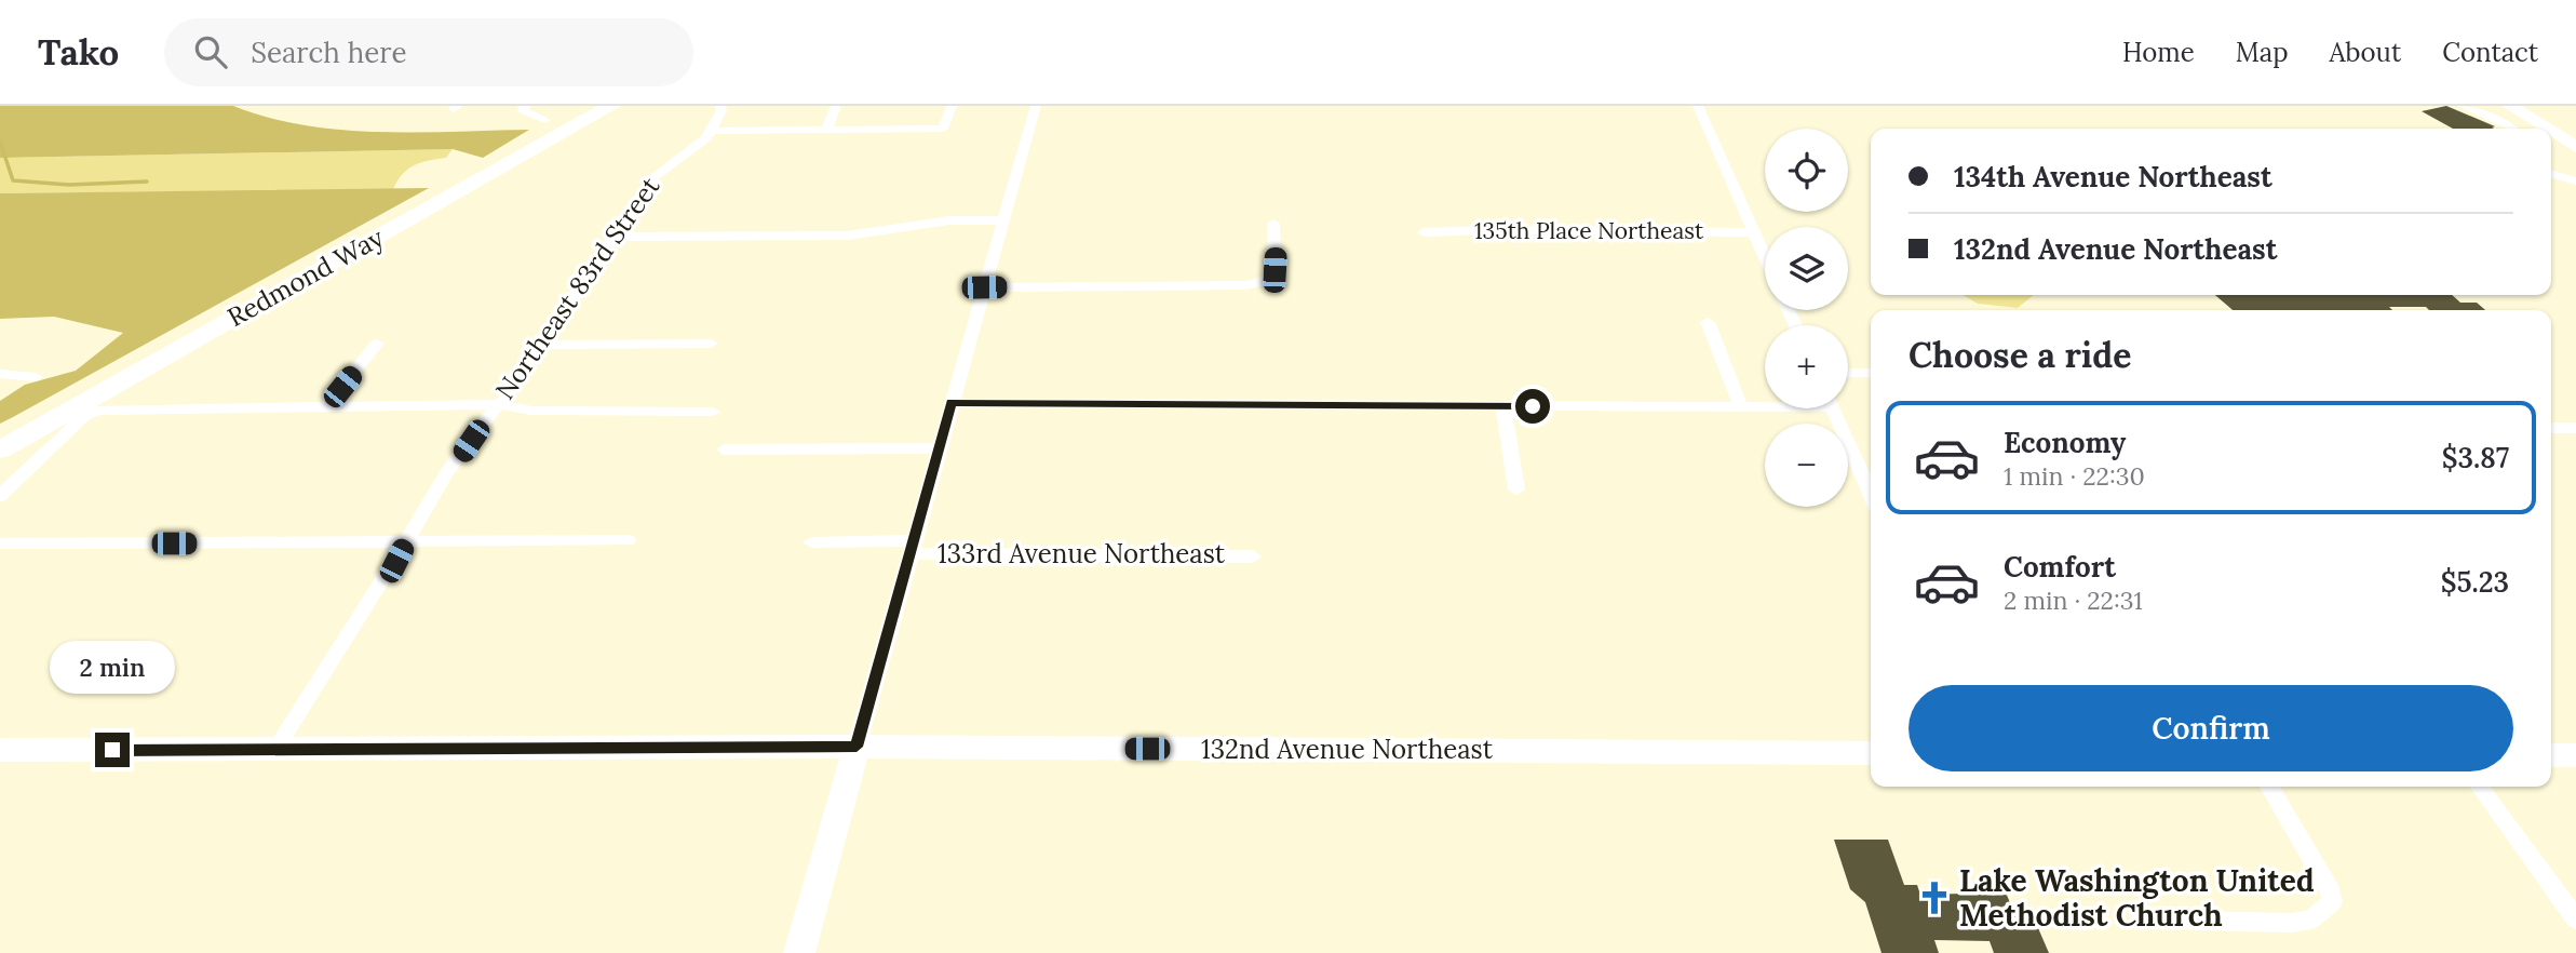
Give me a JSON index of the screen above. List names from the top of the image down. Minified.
{"streets":{"main road":["Redmond Way","132nd Avenue Northeast"],"street":["135th Place Northeast","Northeast 83rd Street","133rd Avenue Northeast"]},"crossings":[["Northeast 83rd Street","132nd Avenue Northeast"]],"places":{"church":["Lake Washington United Methodist Church"]},"page":{"header":"Tako","search":"Search here","nav":["Home","Map","About","Contact"],"map_buttons":["+","−"],"banner":["134th Avenue Northeast","132nd Avenue Northeast"],"heading":"Choose a ride","list":[{"name":"Economy","note":"1 min · 22:30","value":"$3.87"},{"name":"Comfort","note":"2 min · 22:31","value":"$5.23"}],"bubble":"2 min","buttons":"Confirm"}}
